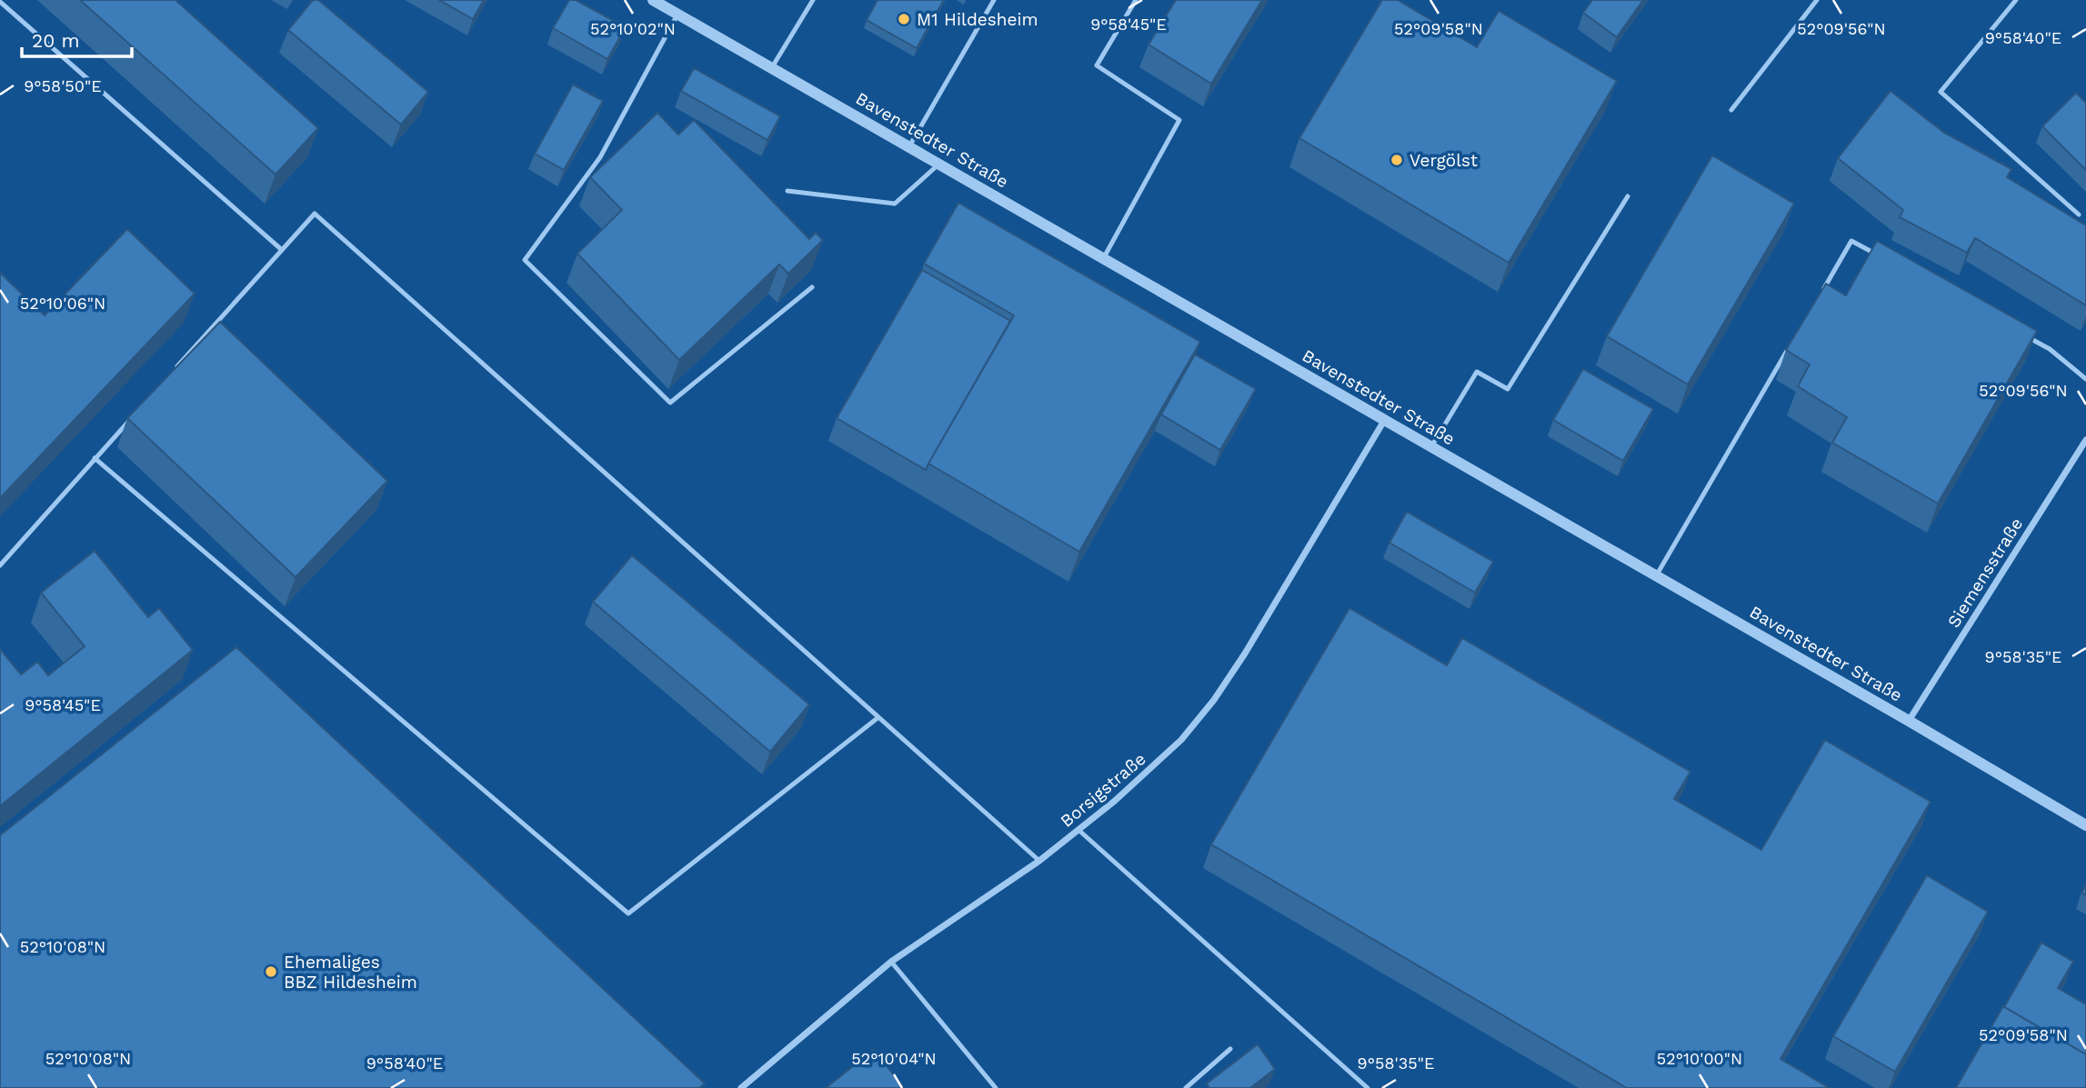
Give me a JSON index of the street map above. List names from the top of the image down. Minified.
{"streets":{"street":["Bavenstedter Straße","Siemensstraße","Borsigstraße"]},"crossings":[["Bavenstedter Straße","Siemensstraße"],["Bavenstedter Straße","Borsigstraße"]],"places":["M1 Hildesheim","Vergölst","Ehemaliges BBZ Hildesheim"],"scale_bar":"20 m","coordinates":["9°58'45\"E","52°09'56\"N","52°10'02\"N","52°09'58\"N","9°58'40\"E","9°58'50\"E","52°10'06\"N","9°58'35\"E","52°10'08\"N","52°10'04\"N","52°10'00\"N"]}
